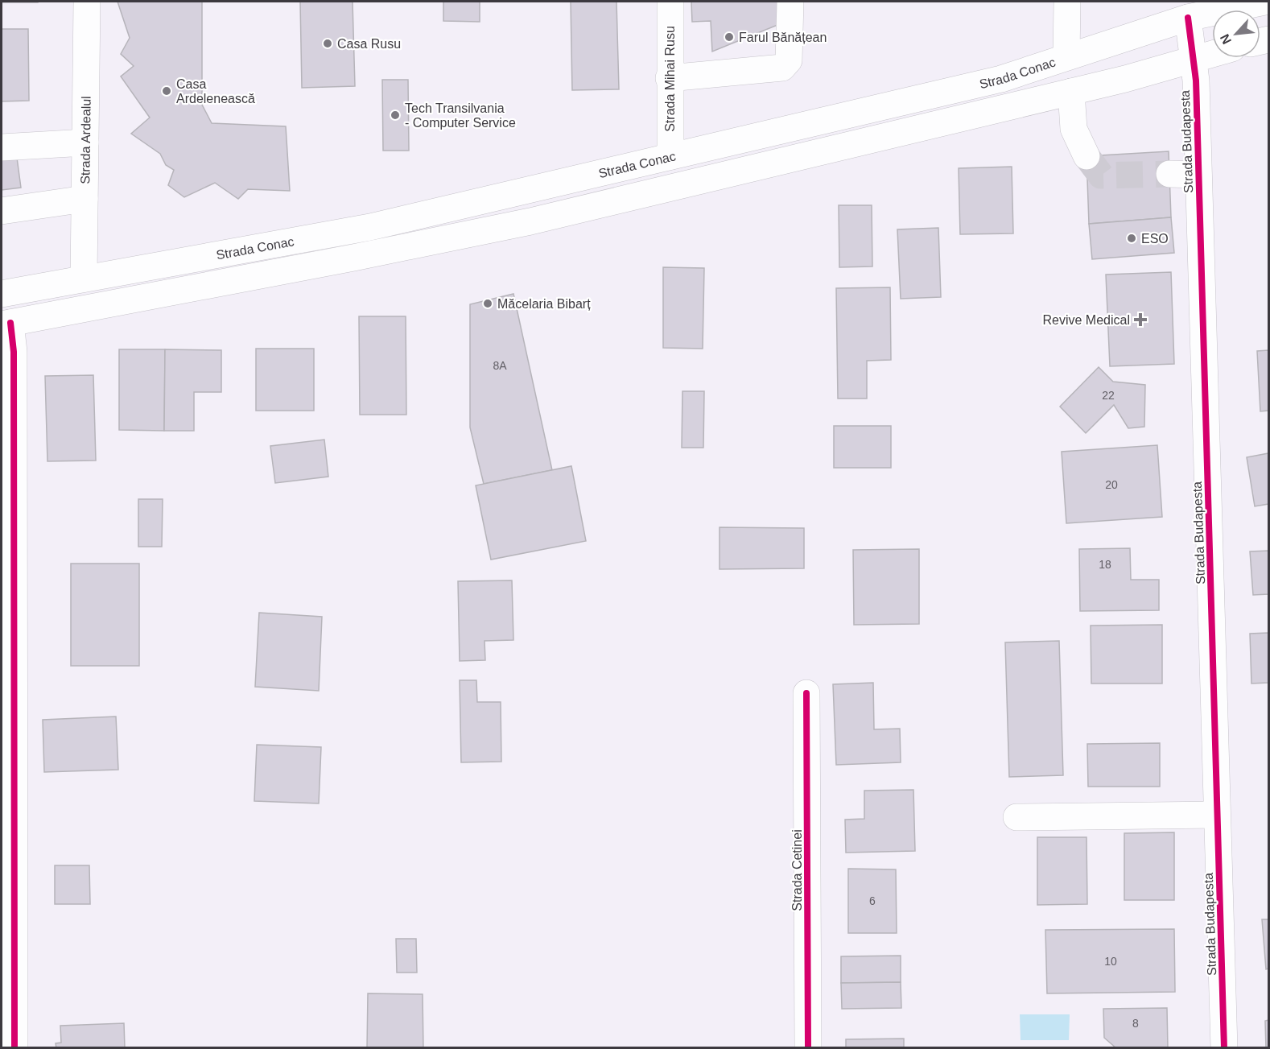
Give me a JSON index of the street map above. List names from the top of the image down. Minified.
{"streets":{"street":["Strada Conac","Strada Mihai Rusu","Strada Ardealul","Strada Budapesta","Strada Cetinei"]},"crossings":[["Strada Conac","Strada Mihai Rusu"],["Strada Conac","Strada Ardealul"],["Strada Conac","Strada Budapesta"]],"places":{"other":["Farul Bănățean","Casa Rusu","Casa Ardelenească","Tech Transilvania - Computer Service","ESO","Măcelaria Bibarț"],"health":["Revive Medical"]},"house_numbers":["8A","22","20","18","6","10","8"],"north":"bottom left"}
